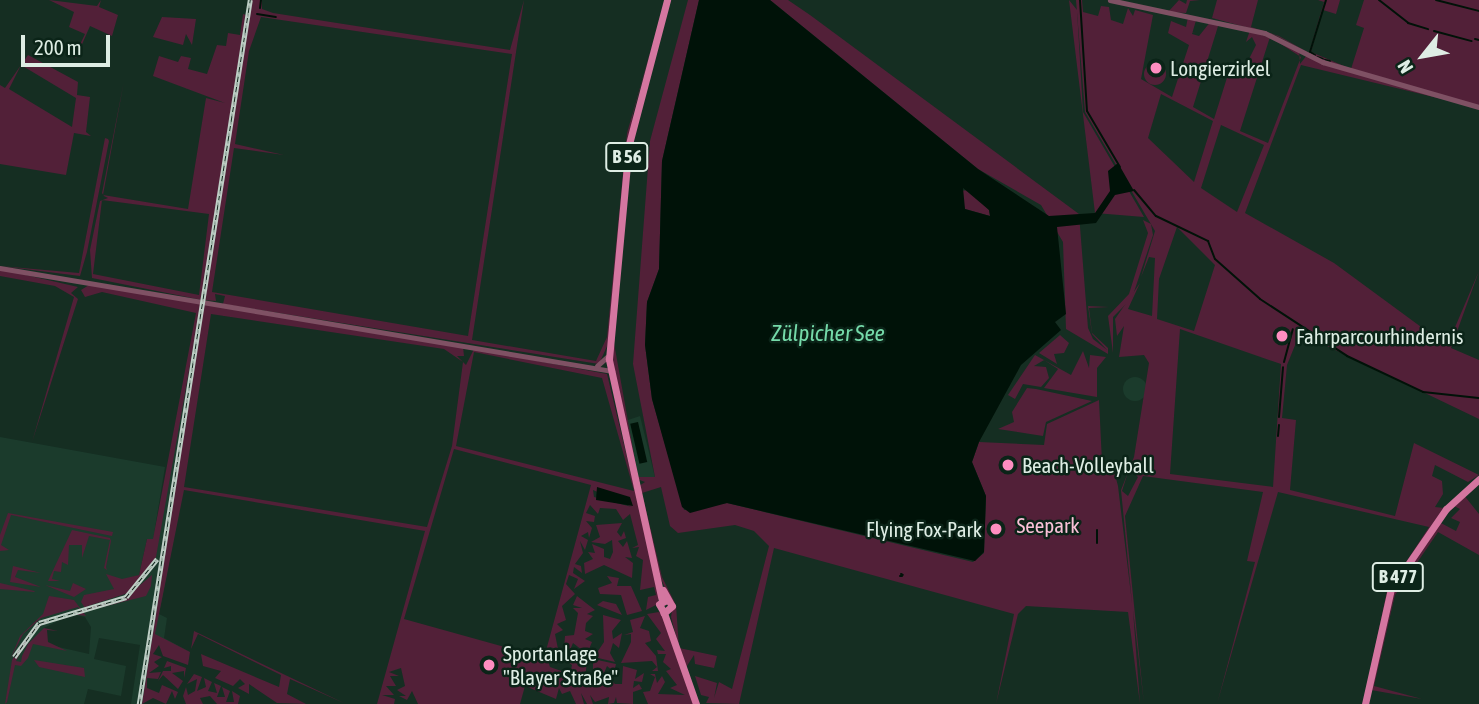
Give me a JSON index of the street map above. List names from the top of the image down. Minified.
{"streets":{"main road":["B 56","B 477"]},"water":["Zülpicher See"],"parks":["Seepark"],"places":["Longierzirkel","Fahrparcourhindernis","Beach-Volleyball","Flying Fox-Park","Sportanlage \"Blayer Straße\""],"scale_bar":"200 m","north":"bottom left"}
